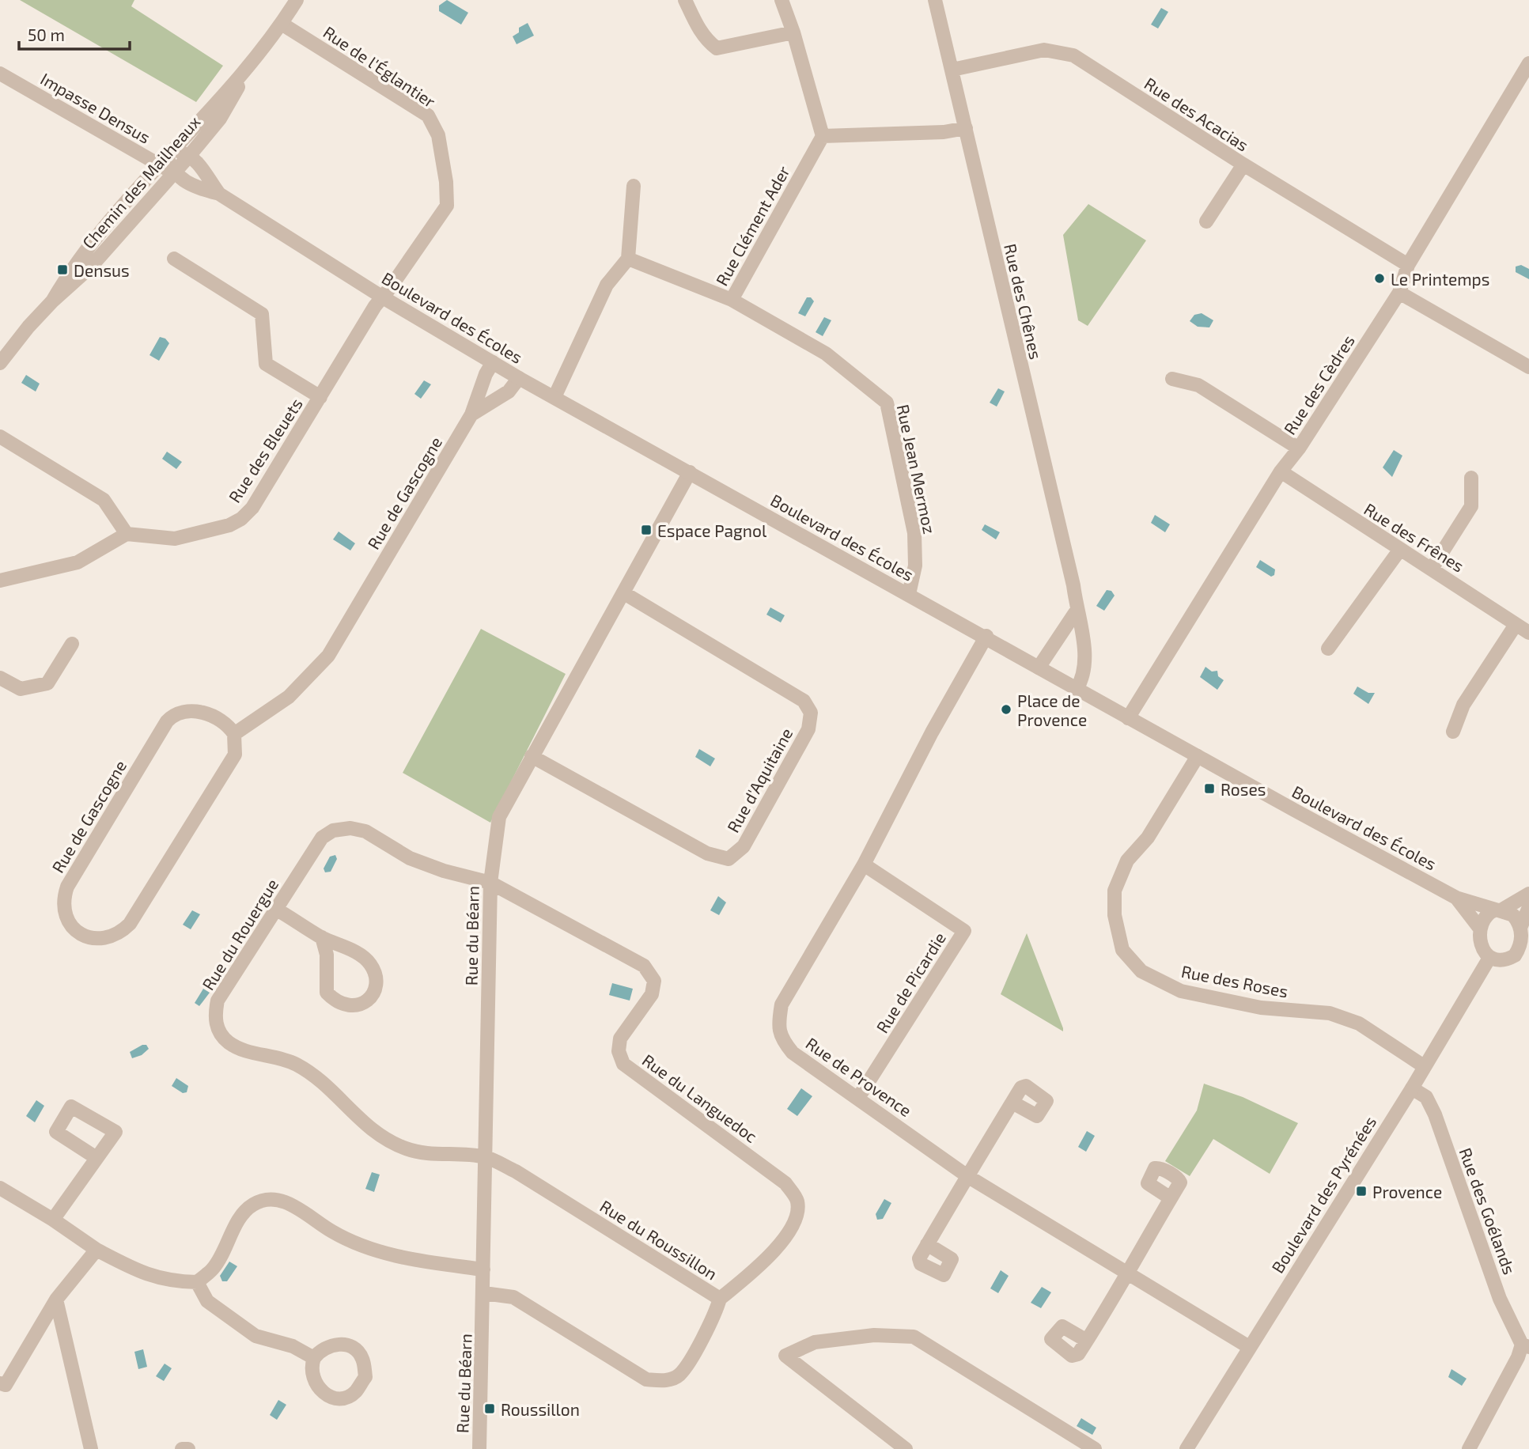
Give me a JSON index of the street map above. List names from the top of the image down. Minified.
{"streets":{"street":["Rue de l'Églantier","Impasse Densus","Rue des Acacias","Chemin des Mailheaux","Rue Clément Ader","Rue des Chênes","Boulevard des Écoles","Rue des Cèdres","Rue des Bleuets","Rue Jean Mermoz","Rue de Gascogne","Rue des Frênes","Rue d'Aquitaine","Rue du Rouergue","Rue du Béarn","Rue des Roses","Rue de Picardie","Rue de Provence","Rue du Languedoc","Boulevard des Pyrénées","Rue des Goélands","Rue du Roussillon"]},"crossings":[["Rue de l'Églantier","Chemin des Mailheaux"],["Rue de l'Églantier","Boulevard des Écoles"],["Rue de l'Églantier","Rue des Bleuets"],["Impasse Densus","Chemin des Mailheaux"],["Rue des Acacias","Rue des Chênes"],["Rue des Acacias","Rue des Cèdres"],["Chemin des Mailheaux","Boulevard des Écoles"],["Rue Clément Ader","Rue Jean Mermoz"],["Rue des Chênes","Boulevard des Écoles"],["Boulevard des Écoles","Rue des Cèdres"],["Boulevard des Écoles","Rue des Bleuets"],["Boulevard des Écoles","Rue Jean Mermoz"],["Boulevard des Écoles","Rue de Gascogne"],["Boulevard des Écoles","Rue du Béarn"],["Boulevard des Écoles","Rue des Roses"],["Boulevard des Écoles","Rue de Provence"],["Boulevard des Écoles","Boulevard des Pyrénées"],["Rue des Cèdres","Rue des Frênes"],["Rue d'Aquitaine","Rue du Béarn"],["Rue du Rouergue","Rue du Béarn"],["Rue du Rouergue","Rue du Languedoc"],["Rue du Rouergue","Rue du Roussillon"],["Rue du Béarn","Rue du Languedoc"],["Rue du Béarn","Rue du Roussillon"],["Rue des Roses","Boulevard des Pyrénées"],["Rue de Picardie","Rue de Provence"],["Rue de Provence","Boulevard des Pyrénées"],["Rue du Languedoc","Rue du Roussillon"],["Boulevard des Pyrénées","Rue des Goélands"]],"places":{"transit":["Densus","Espace Pagnol","Roses","Provence","Roussillon"],"other":["Le Printemps","Place de Provence"]},"scale_bar":"50 m"}
